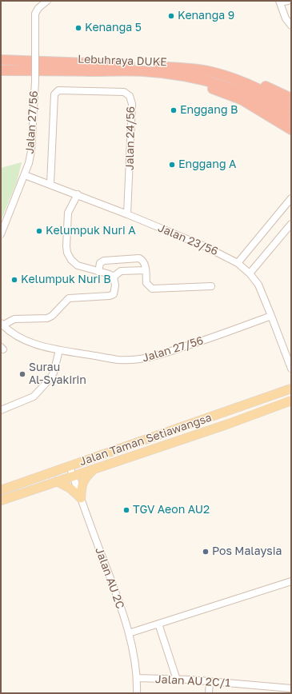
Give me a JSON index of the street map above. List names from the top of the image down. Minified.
{"streets":{"highway":["Lebuhraya DUKE"],"main road":["Jalan Taman Setiawangsa"],"street":["Jalan 27/56","Jalan 24/56","Jalan 23/56","Jalan AU 2C","Jalan AU 2C/1"]},"crossings":[["Jalan 27/56","Jalan 23/56"],["Jalan 24/56","Jalan 23/56"],["Jalan Taman Setiawangsa","Jalan AU 2C"],["Jalan AU 2C","Jalan AU 2C/1"]],"places":["Kenanga 9","Kenanga 5","Enggang B","Enggang A","Kelumpuk Nuri A","Kelumpuk Nuri B","Surau Al-Syakirin","TGV Aeon AU2","Pos Malaysia"]}
